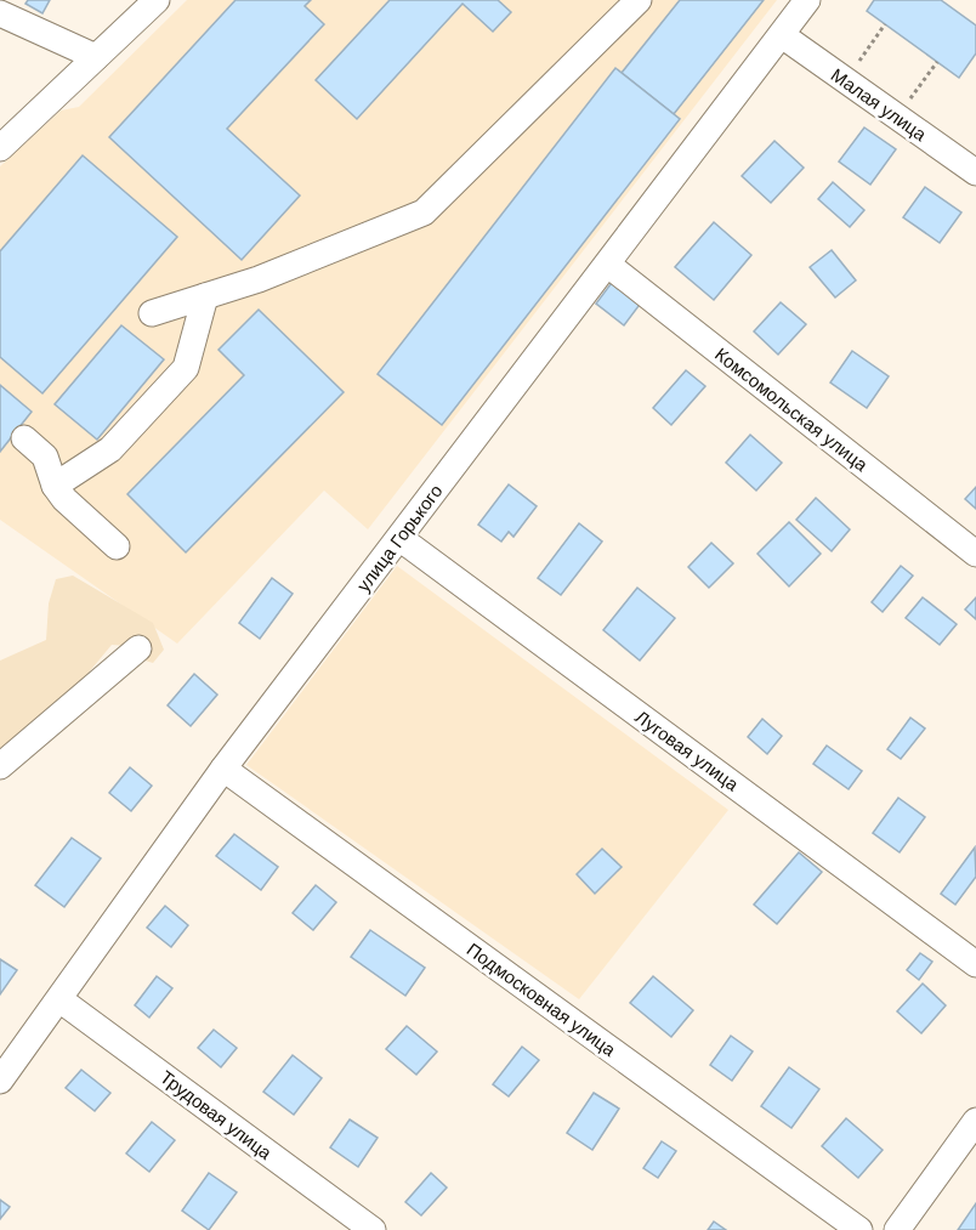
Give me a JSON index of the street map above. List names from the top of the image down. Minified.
{"streets":{"street":["Малая улица","Комсомольская улица","улица Горького","Луговая улица","Подмосковная улица","Трудовая улица"]},"crossings":[["Малая улица","улица Горького"],["Комсомольская улица","улица Горького"],["улица Горького","Луговая улица"],["улица Горького","Подмосковная улица"],["улица Горького","Трудовая улица"]]}
